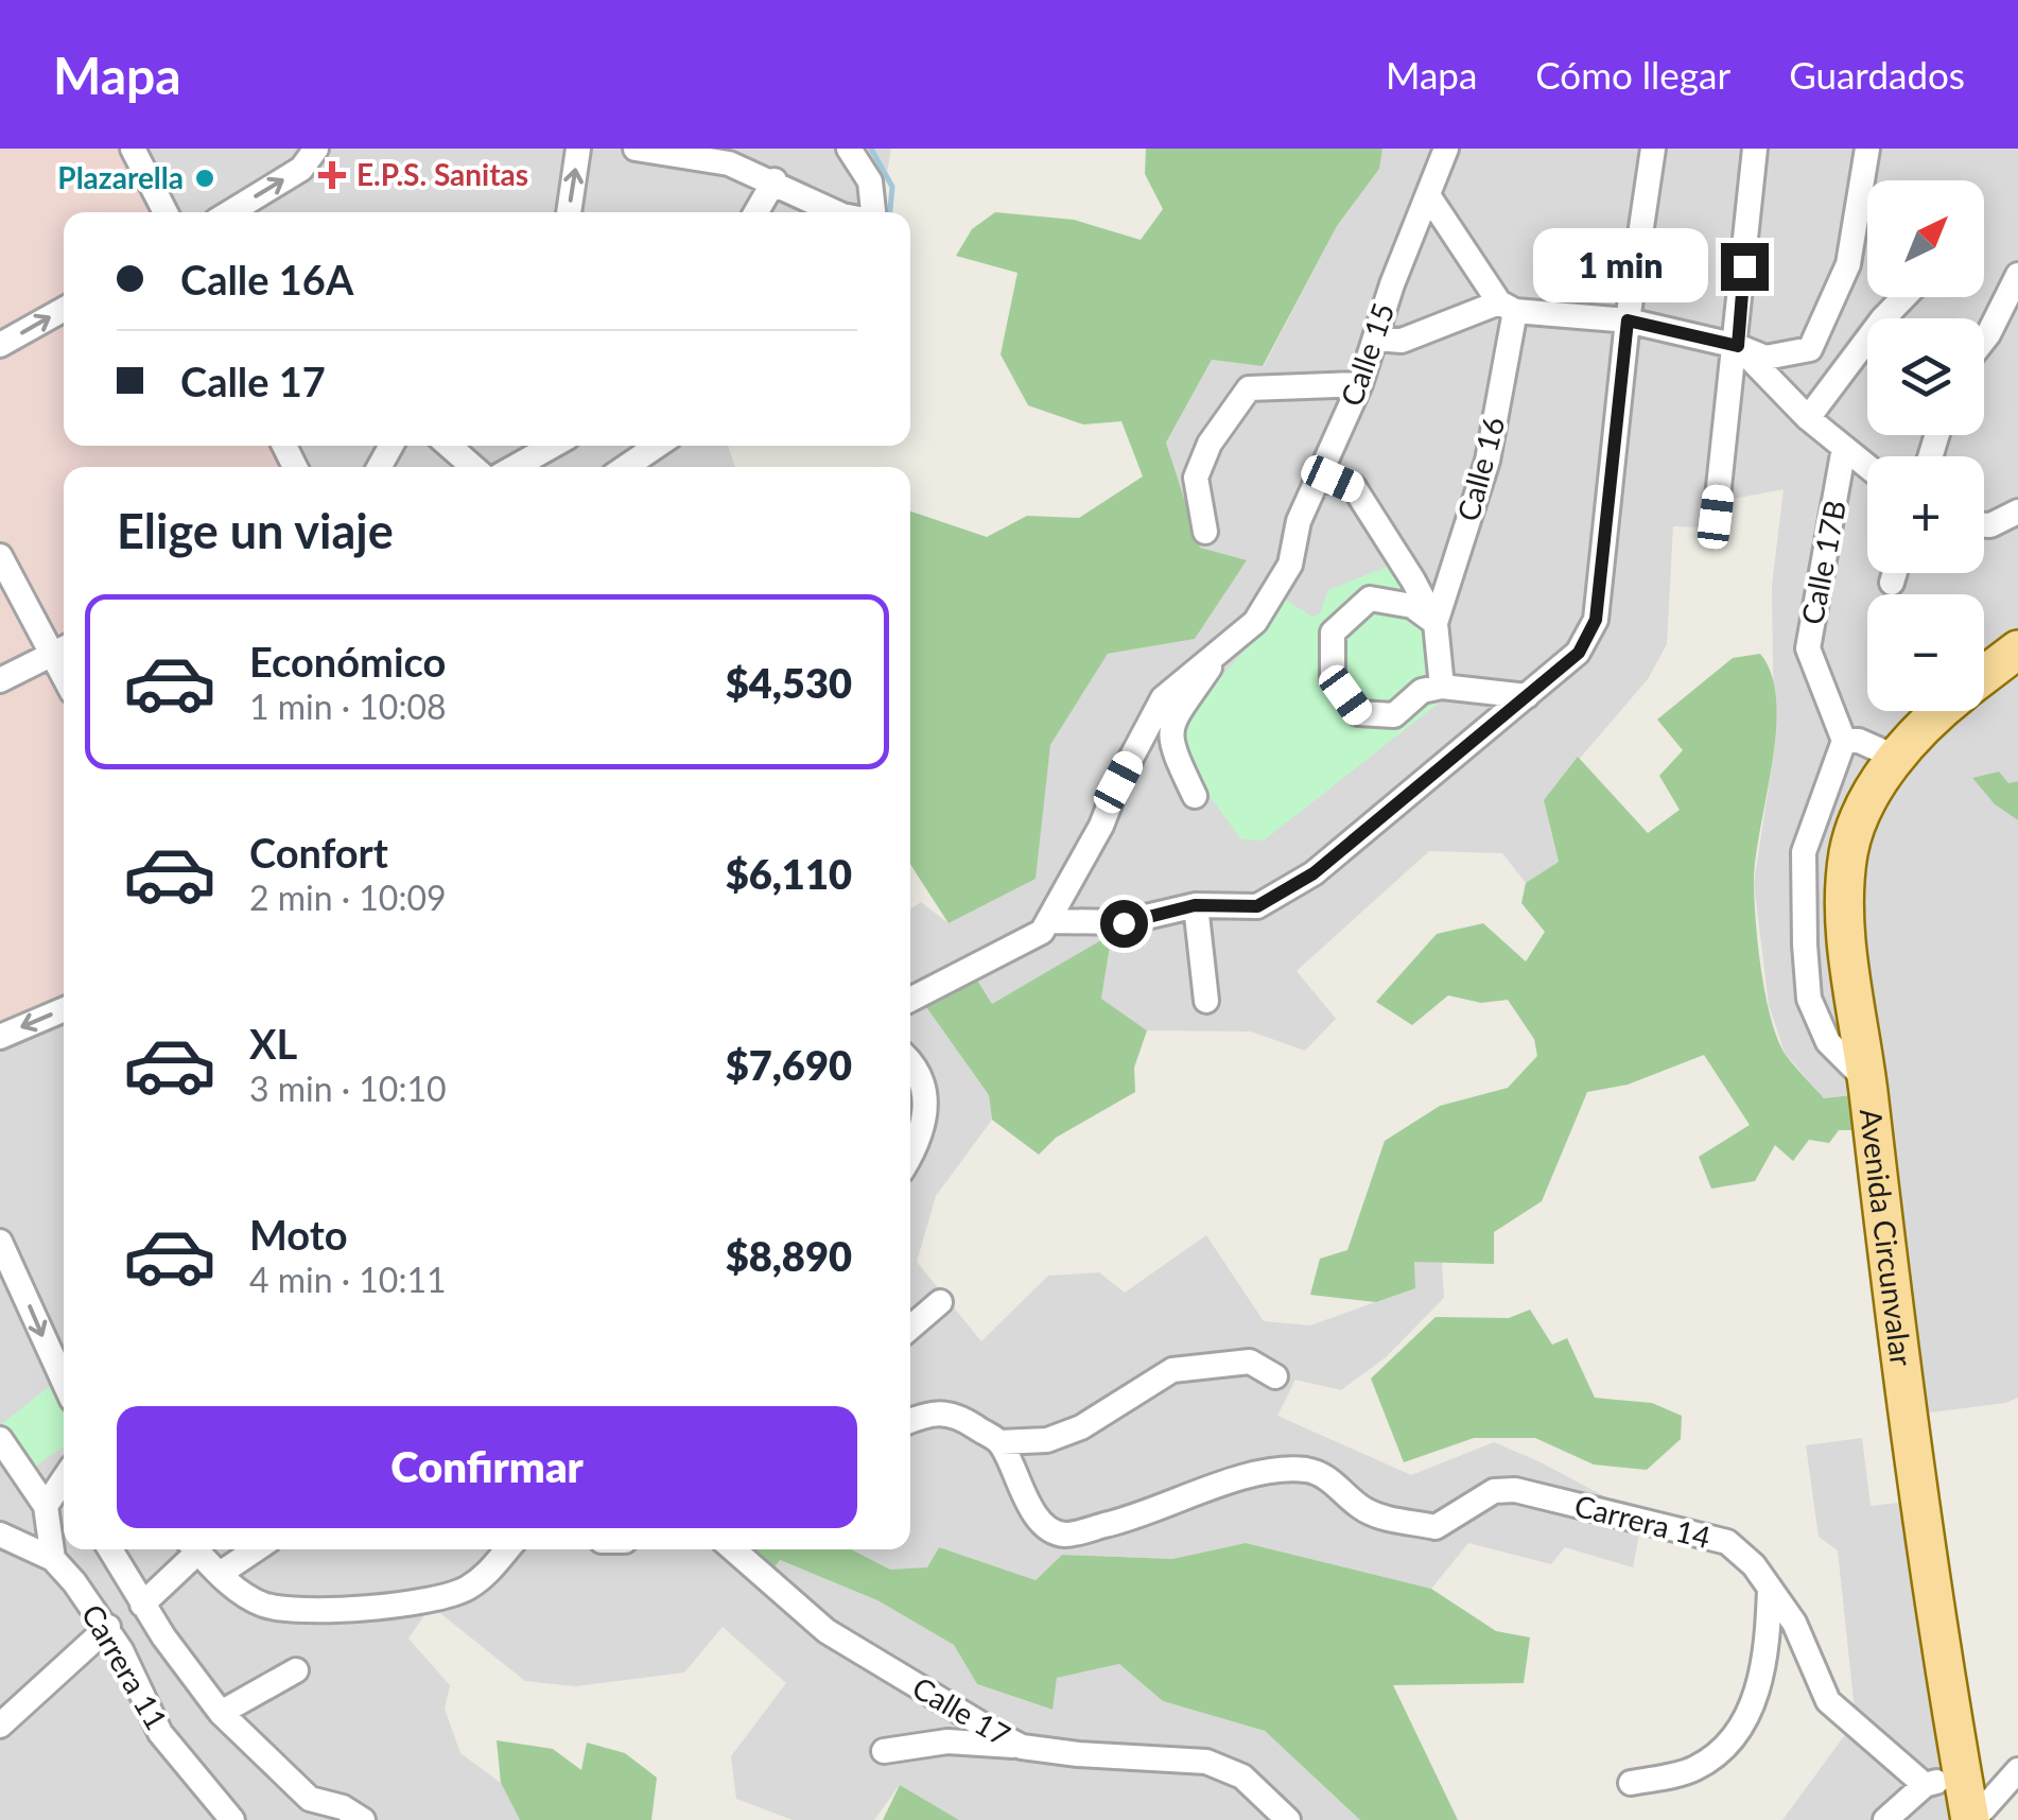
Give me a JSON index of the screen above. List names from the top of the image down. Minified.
{"streets":{"main road":["Avenida Circunvalar"],"street":["Calle 15","Calle 16","Calle 17B","Carrera 14","Carrera 11","Calle 17"]},"places":{"health":["E.P.S. Sanitas"],"other":["Plazarella"]},"north":"top right","page":{"header":"Mapa","nav":["Mapa","Cómo llegar","Guardados"],"map_buttons":["+","−"],"banner":["Calle 16A","Calle 17"],"bubble":"1 min","heading":"Elige un viaje","list":[{"name":"Económico","note":"1 min · 10:08","value":"$4,530"},{"name":"Confort","note":"2 min · 10:09","value":"$6,110"},{"name":"XL","note":"3 min · 10:10","value":"$7,690"},{"name":"Moto","note":"4 min · 10:11","value":"$8,890"}],"buttons":"Confirmar"}}
